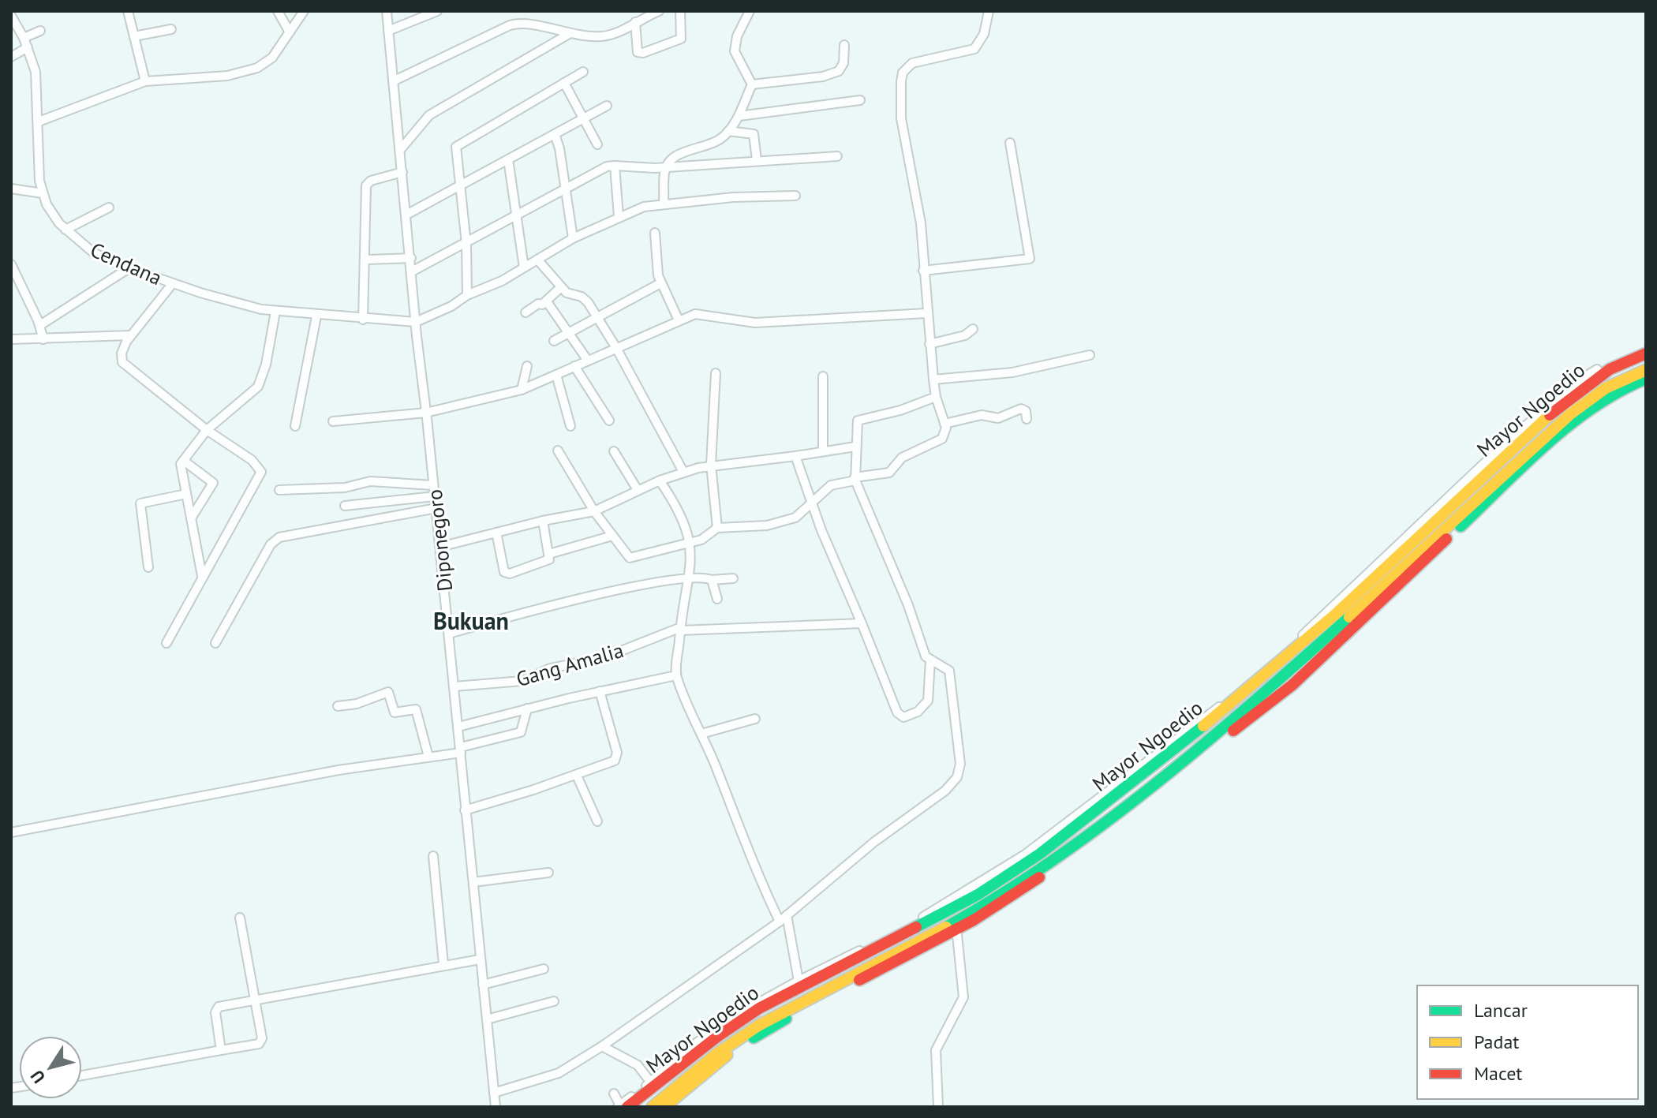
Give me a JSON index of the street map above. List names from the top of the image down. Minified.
{"streets":{"street":["Cendana","Mayor Ngoedio","Diponegoro","Gang Amalia"]},"crossings":[["Cendana","Diponegoro"],["Diponegoro","Gang Amalia"]],"districts":["Bukuan"],"legend":["Lancar","Padat","Macet"],"north":"bottom left"}
